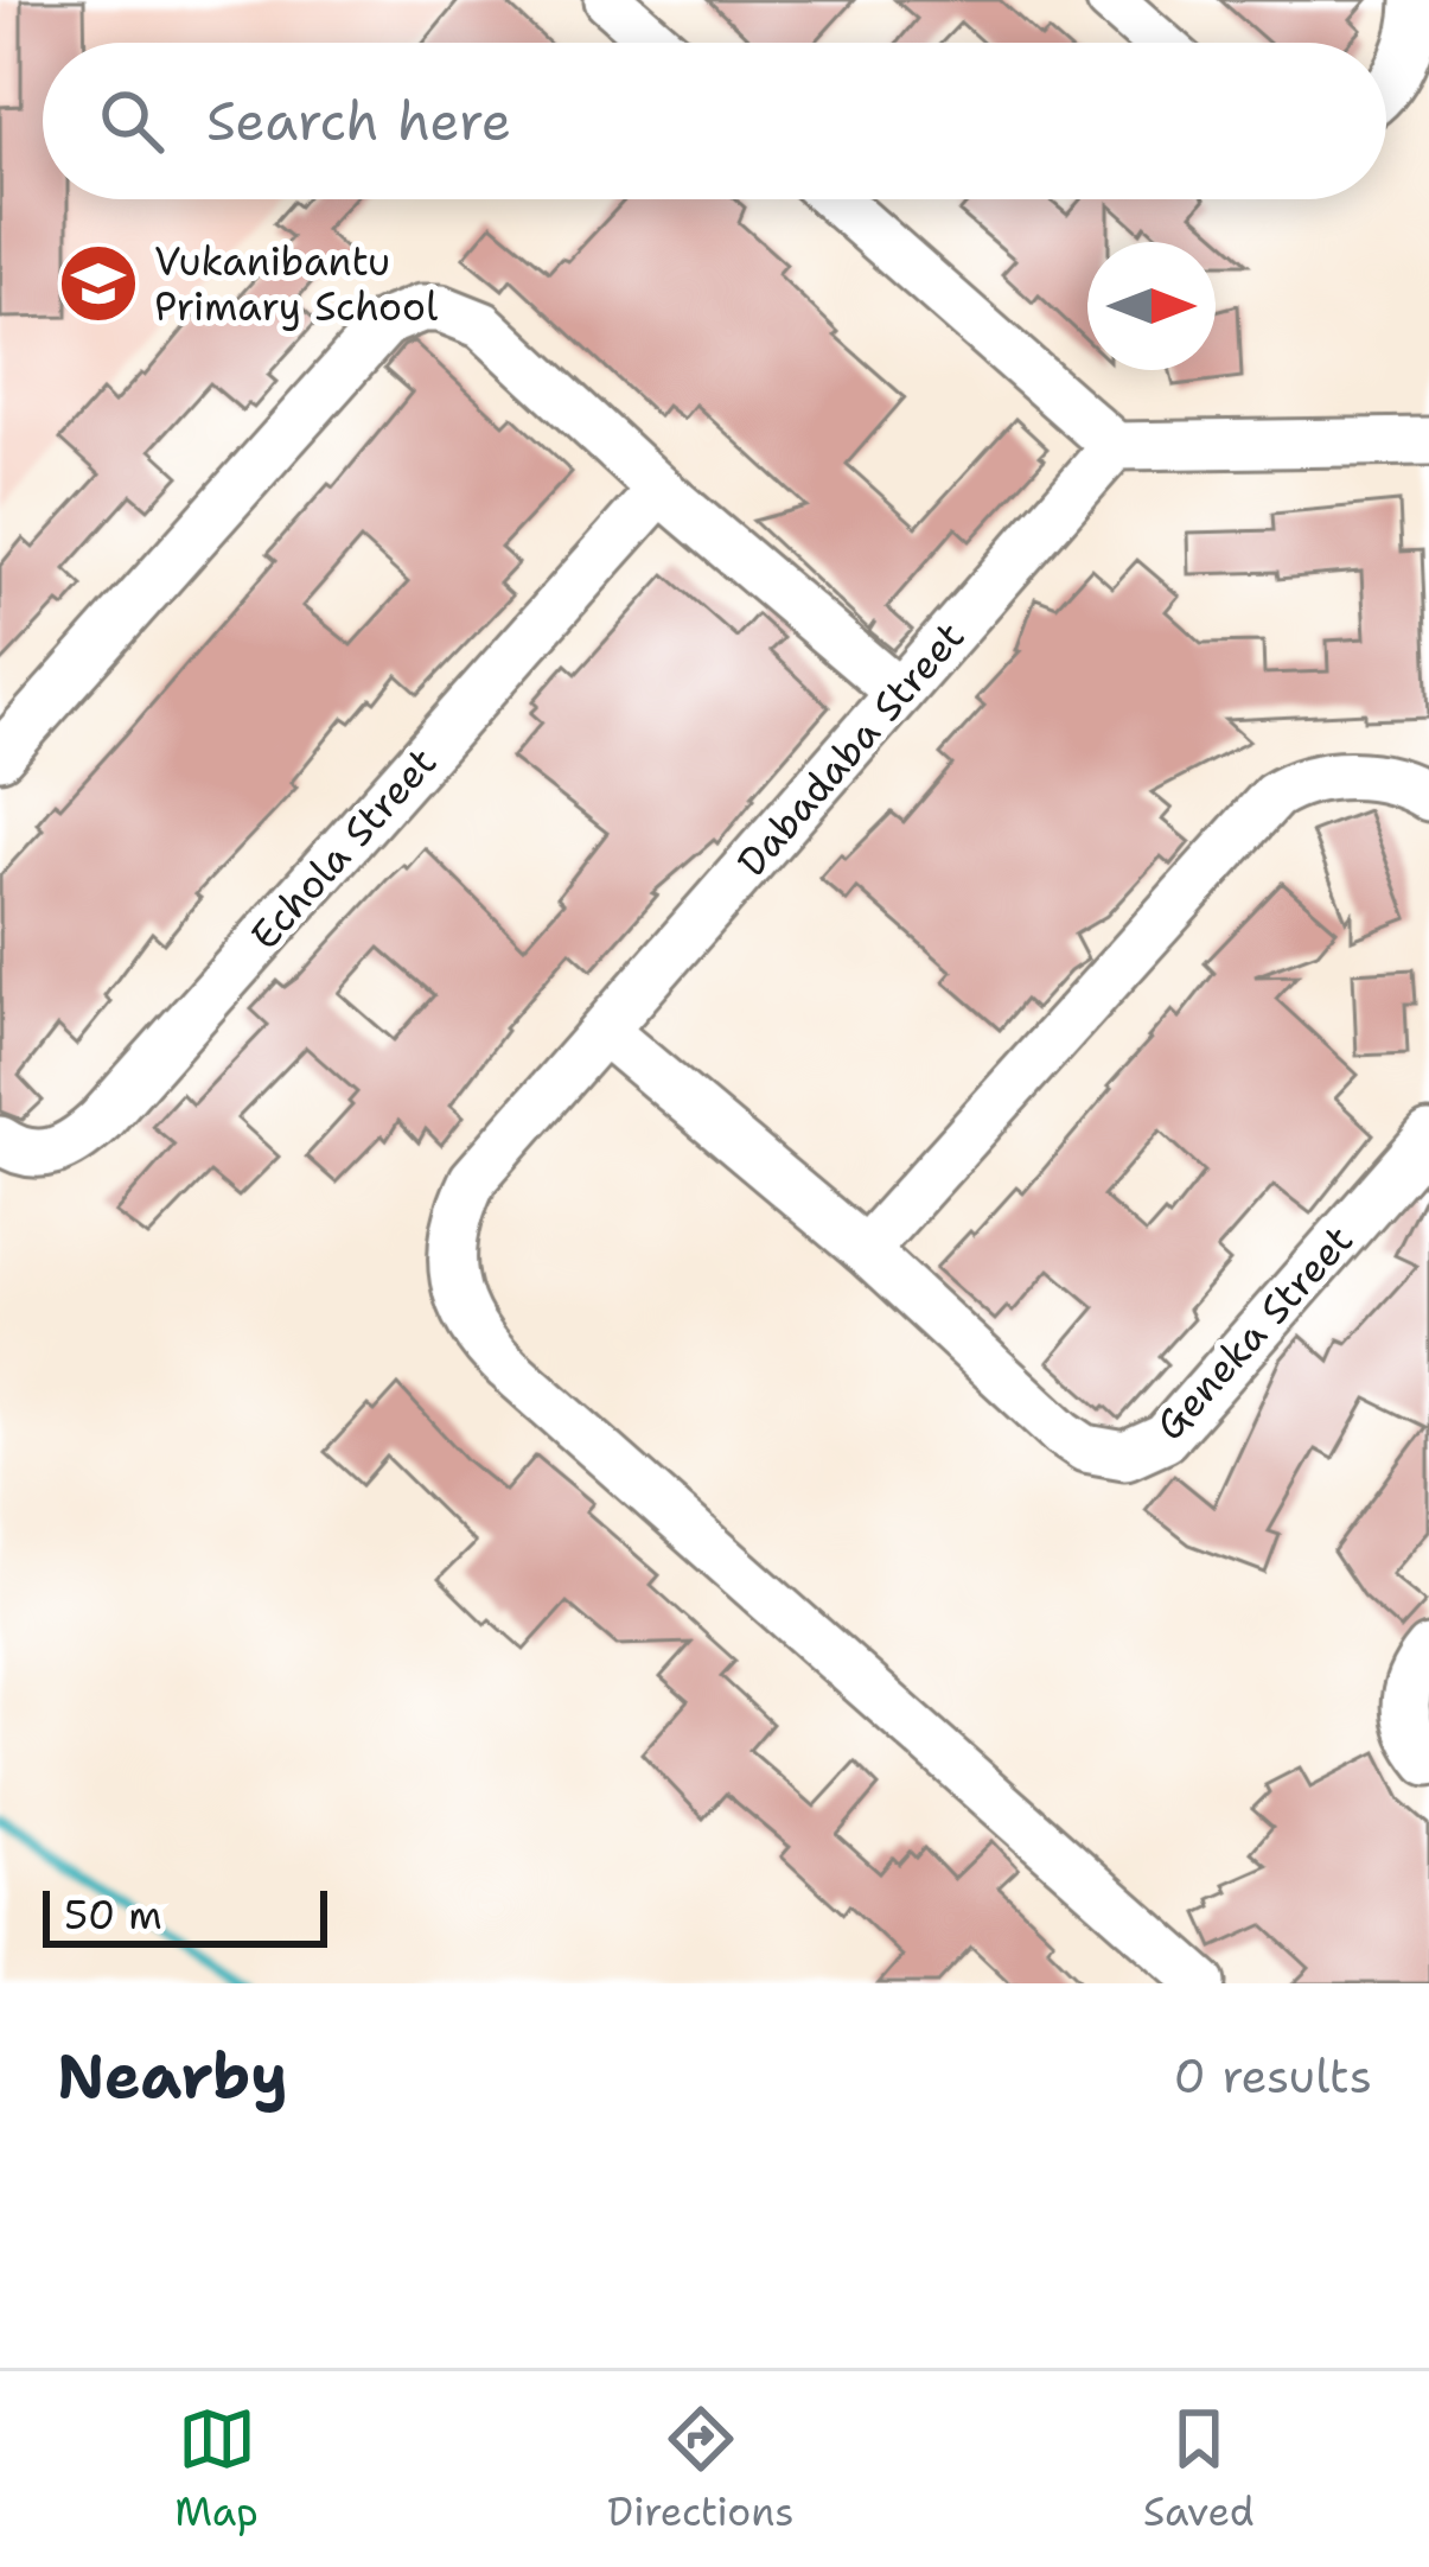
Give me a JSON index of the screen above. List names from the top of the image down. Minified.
{"streets":{"street":["Dabadaba Street","Echola Street","Geneka Street"]},"crossings":[["Dabadaba Street","Geneka Street"]],"places":{"school or university":["Vukanibantu Primary School"]},"scale_bar":"50 m","north":"right","page":{"search":"Search here","scale":"50 m","heading":["Nearby","0 results"],"nav":["Map","Directions","Saved"]}}
